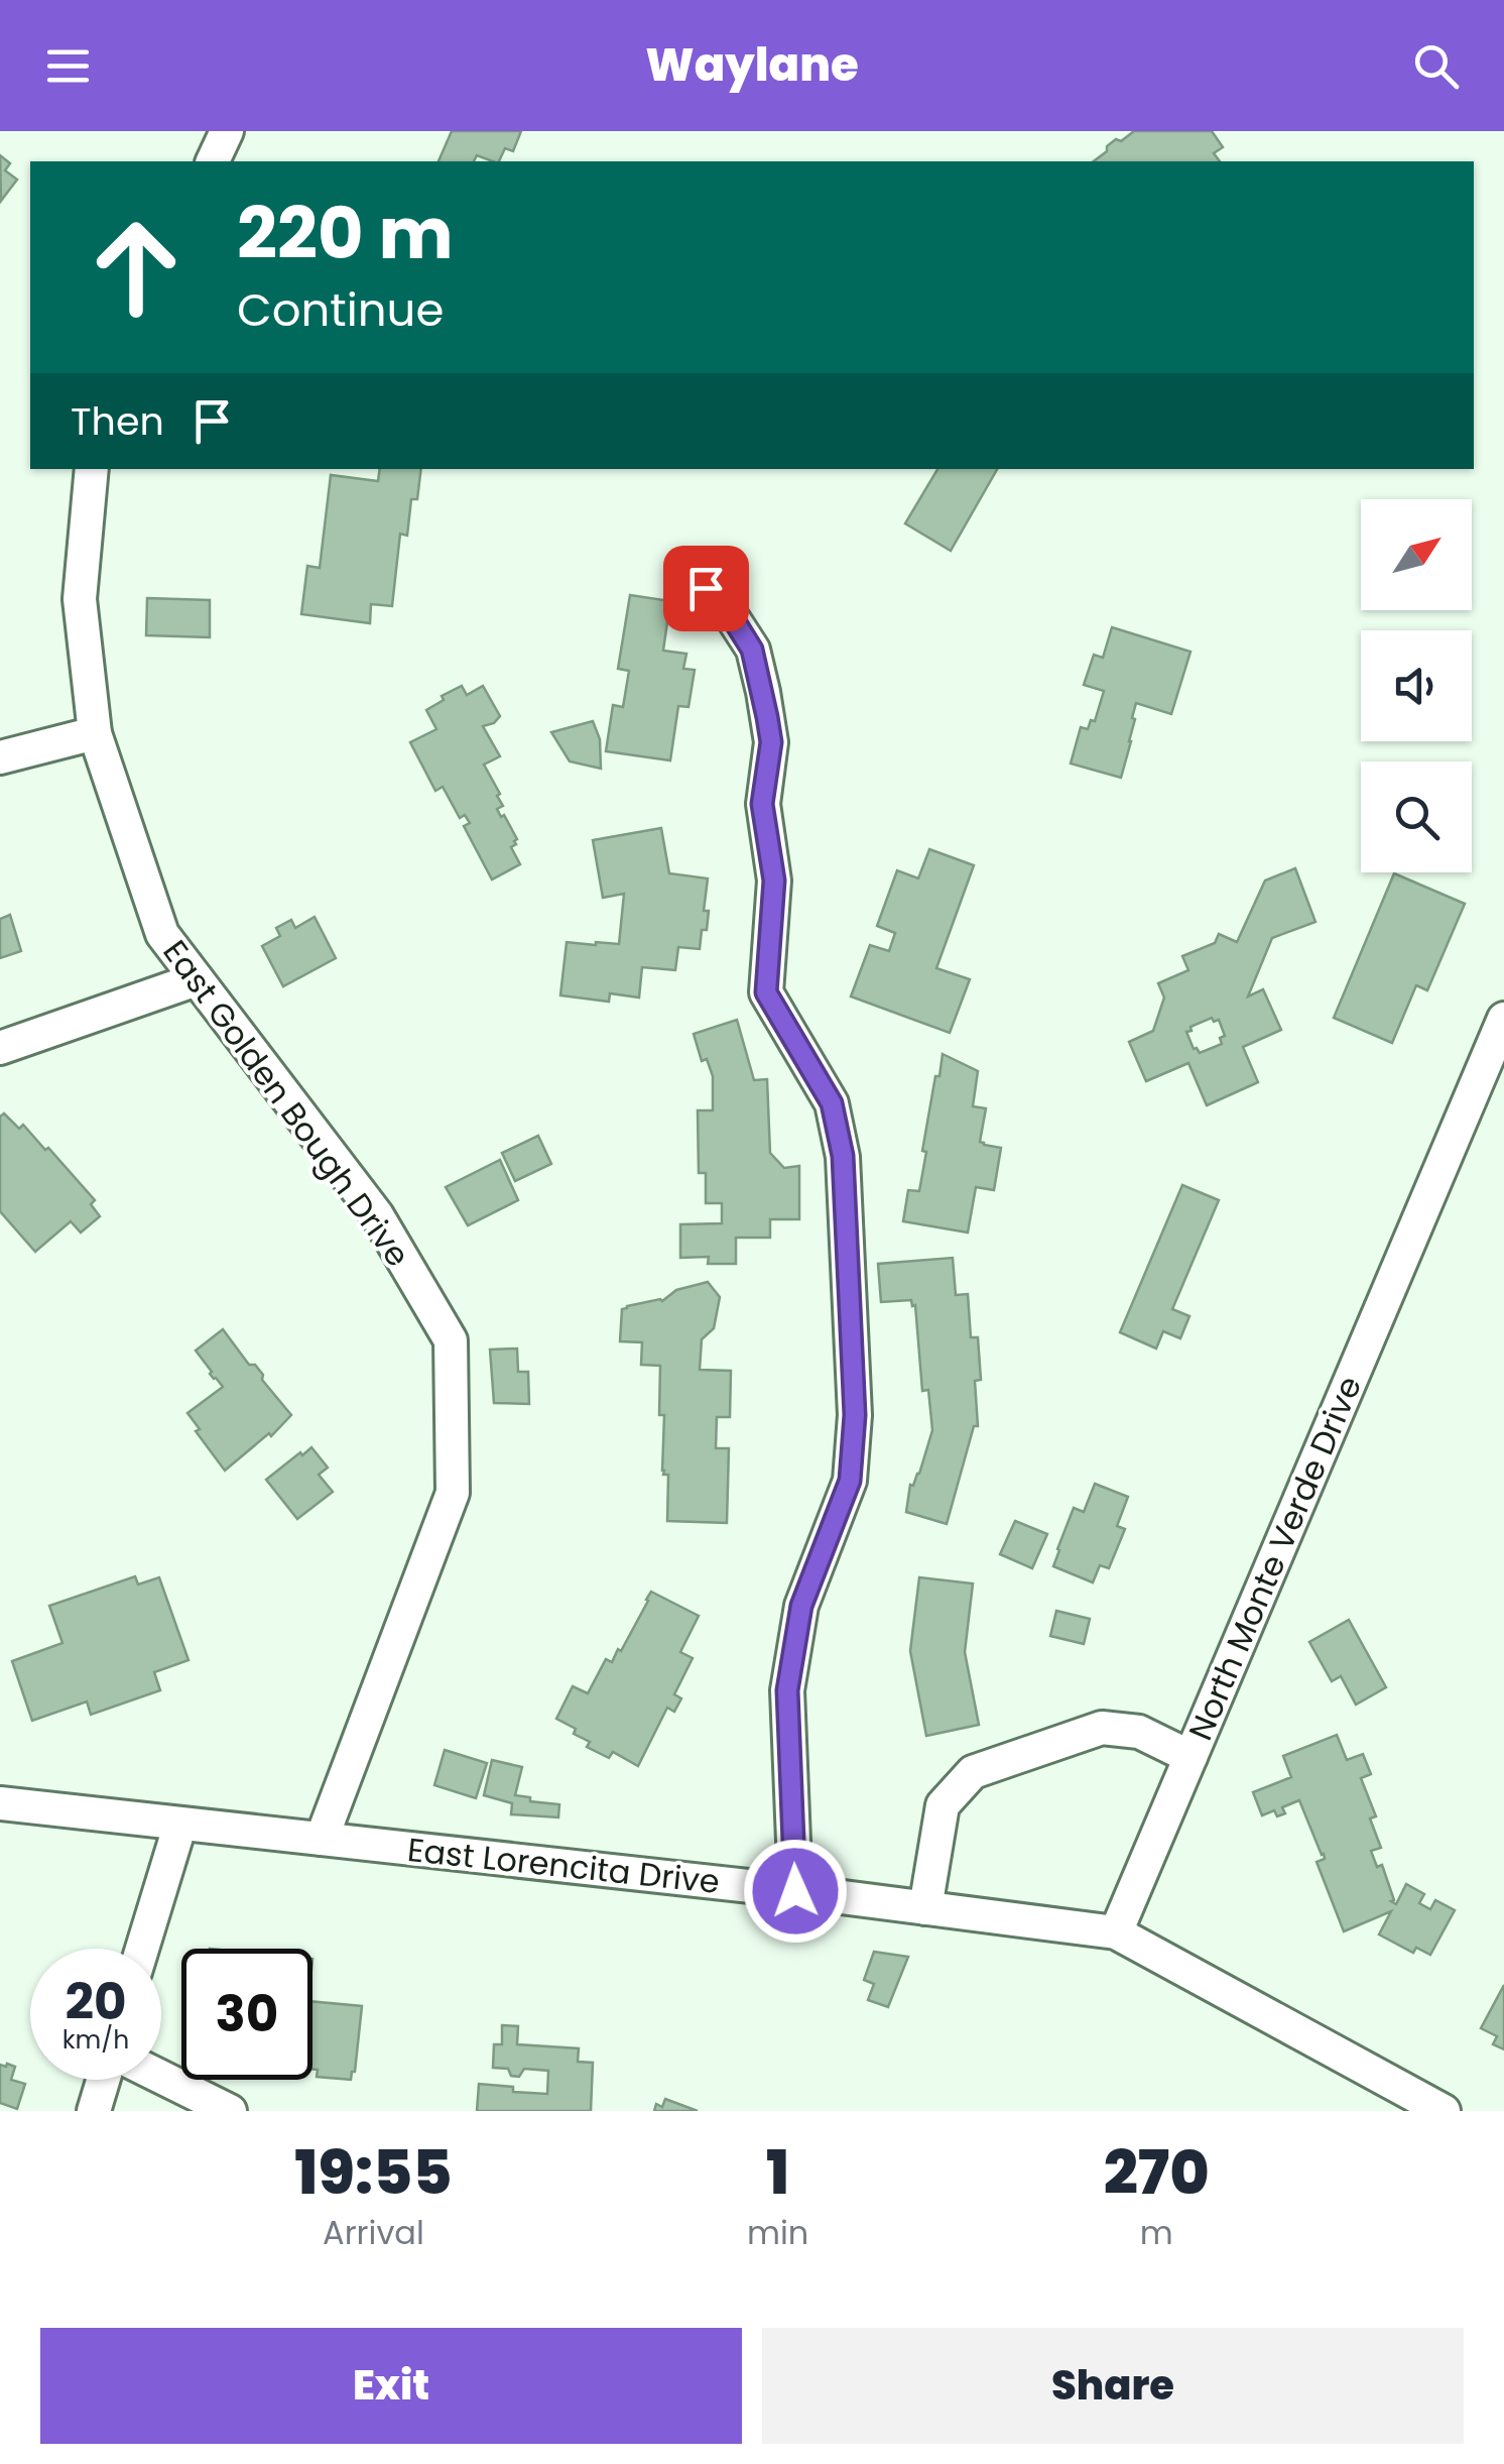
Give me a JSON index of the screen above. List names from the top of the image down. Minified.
{"streets":{"street":["East Golden Bough Drive","North Monte Verde Drive","East Lorencita Drive"]},"crossings":[["East Golden Bough Drive","East Lorencita Drive"],["North Monte Verde Drive","East Lorencita Drive"]],"north":"top right","page":{"header":"Waylane","turn":["220 m","Continue"],"then":"Then","speed":"20 km/h","limit":"30","eta":["19:55","Arrival","1","min","270","m"],"buttons":["Exit","Share"]}}
